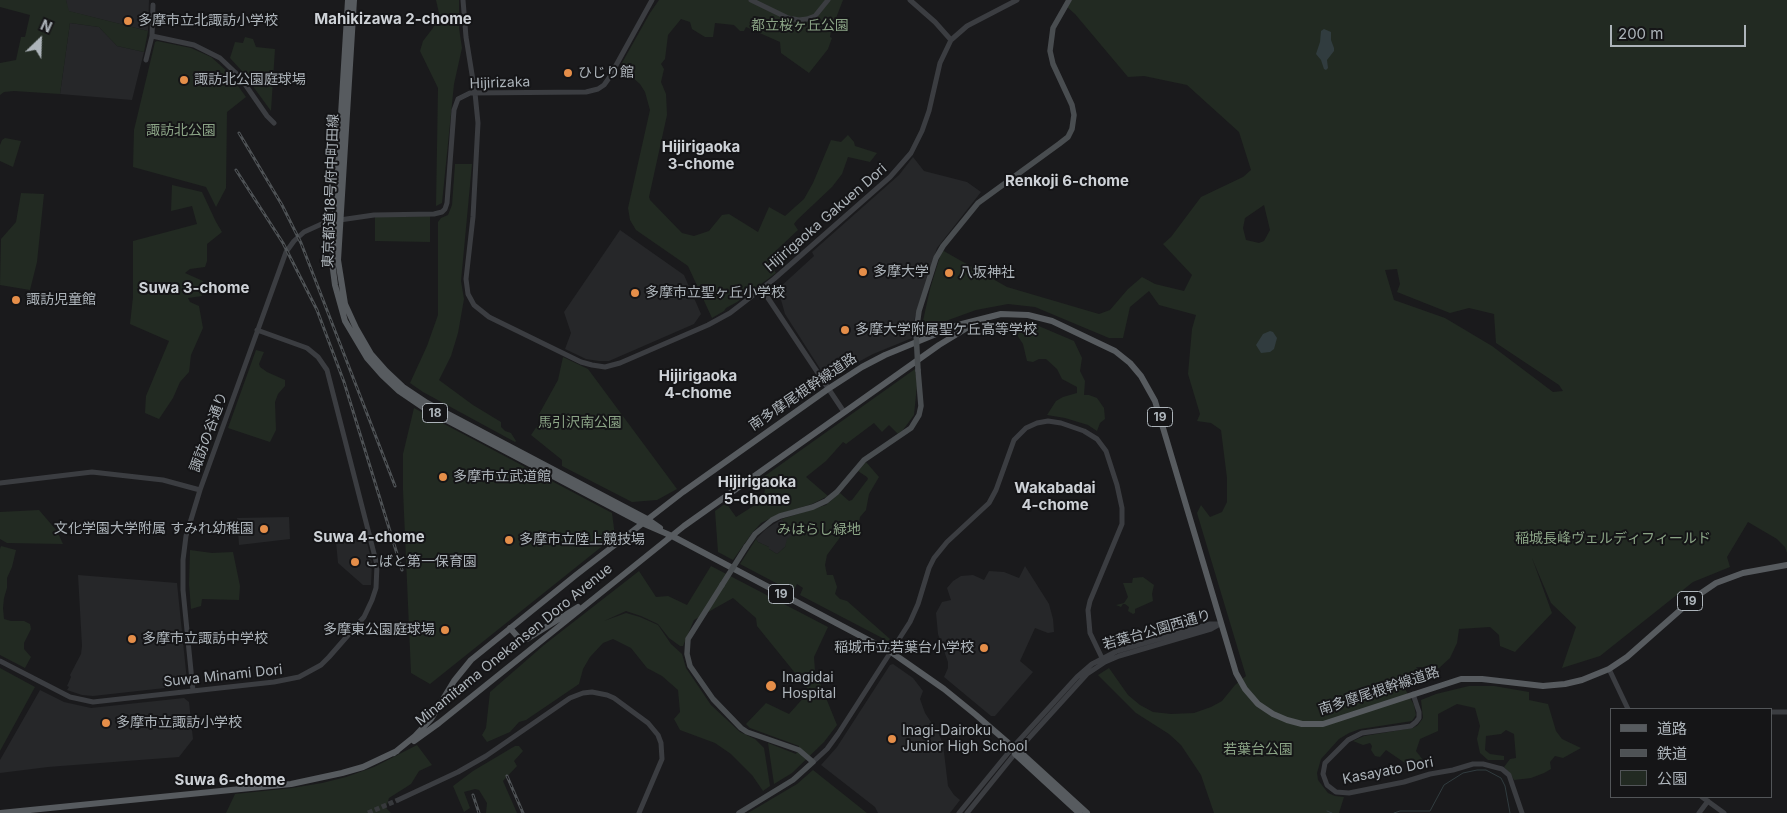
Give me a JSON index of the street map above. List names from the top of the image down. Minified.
{"streets":{"main road":["東京都道18号府中町田線","南多摩尾根幹線道路","18","19","Minamitama Onekansen Doro Avenue"],"street":["Hijirizaka","Hijirigaoka Gakuen Dori","諏訪の谷通り","若葉台公園西通り","Suwa Minami Dori","Kasayato Dori"]},"crossings":[["Hijirizaka","東京都道18号府中町田線"],["Hijirizaka","Hijirigaoka Gakuen Dori"],["Hijirizaka","諏訪の谷通り"],["東京都道18号府中町田線","南多摩尾根幹線道路"],["東京都道18号府中町田線","19"],["東京都道18号府中町田線","諏訪の谷通り"],["東京都道18号府中町田線","Minamitama Onekansen Doro Avenue"],["南多摩尾根幹線道路","19"],["南多摩尾根幹線道路","若葉台公園西通り"],["南多摩尾根幹線道路","Minamitama Onekansen Doro Avenue"],["南多摩尾根幹線道路","Kasayato Dori"],["19","若葉台公園西通り"],["19","Minamitama Onekansen Doro Avenue"],["諏訪の谷通り","Suwa Minami Dori"]],"districts":["Mahikizawa 2-chome","Hijirigaoka 3-chome","Renkoji 6-chome","Suwa 3-chome","Hijirigaoka 4-chome","Hijirigaoka 5-chome","Wakabadai 4-chome","Suwa 4-chome","Suwa 6-chome"],"parks":["都立桜ヶ丘公園","諏訪北公園","馬引沢南公園","みはらし緑地","稲城長峰ヴェルディフィールド","若葉台公園"],"places":["多摩市立北諏訪小学校","ひじり館","諏訪北公園庭球場","多摩大学","八坂神社","多摩市立聖ヶ丘小学校","諏訪児童館","多摩大学附属聖ケ丘高等学校","多摩市立武道館","文化学園大学附属 すみれ幼稚園","多摩市立陸上競技場","こばと第一保育園","多摩東公園庭球場","多摩市立諏訪中学校","稲城市立若葉台小学校","Inagidai Hospital","多摩市立諏訪小学校","Inagi-Dairoku Junior High School"],"legend":["道路","鉄道","公園"],"scale_bar":"200 m","north":"top right"}
